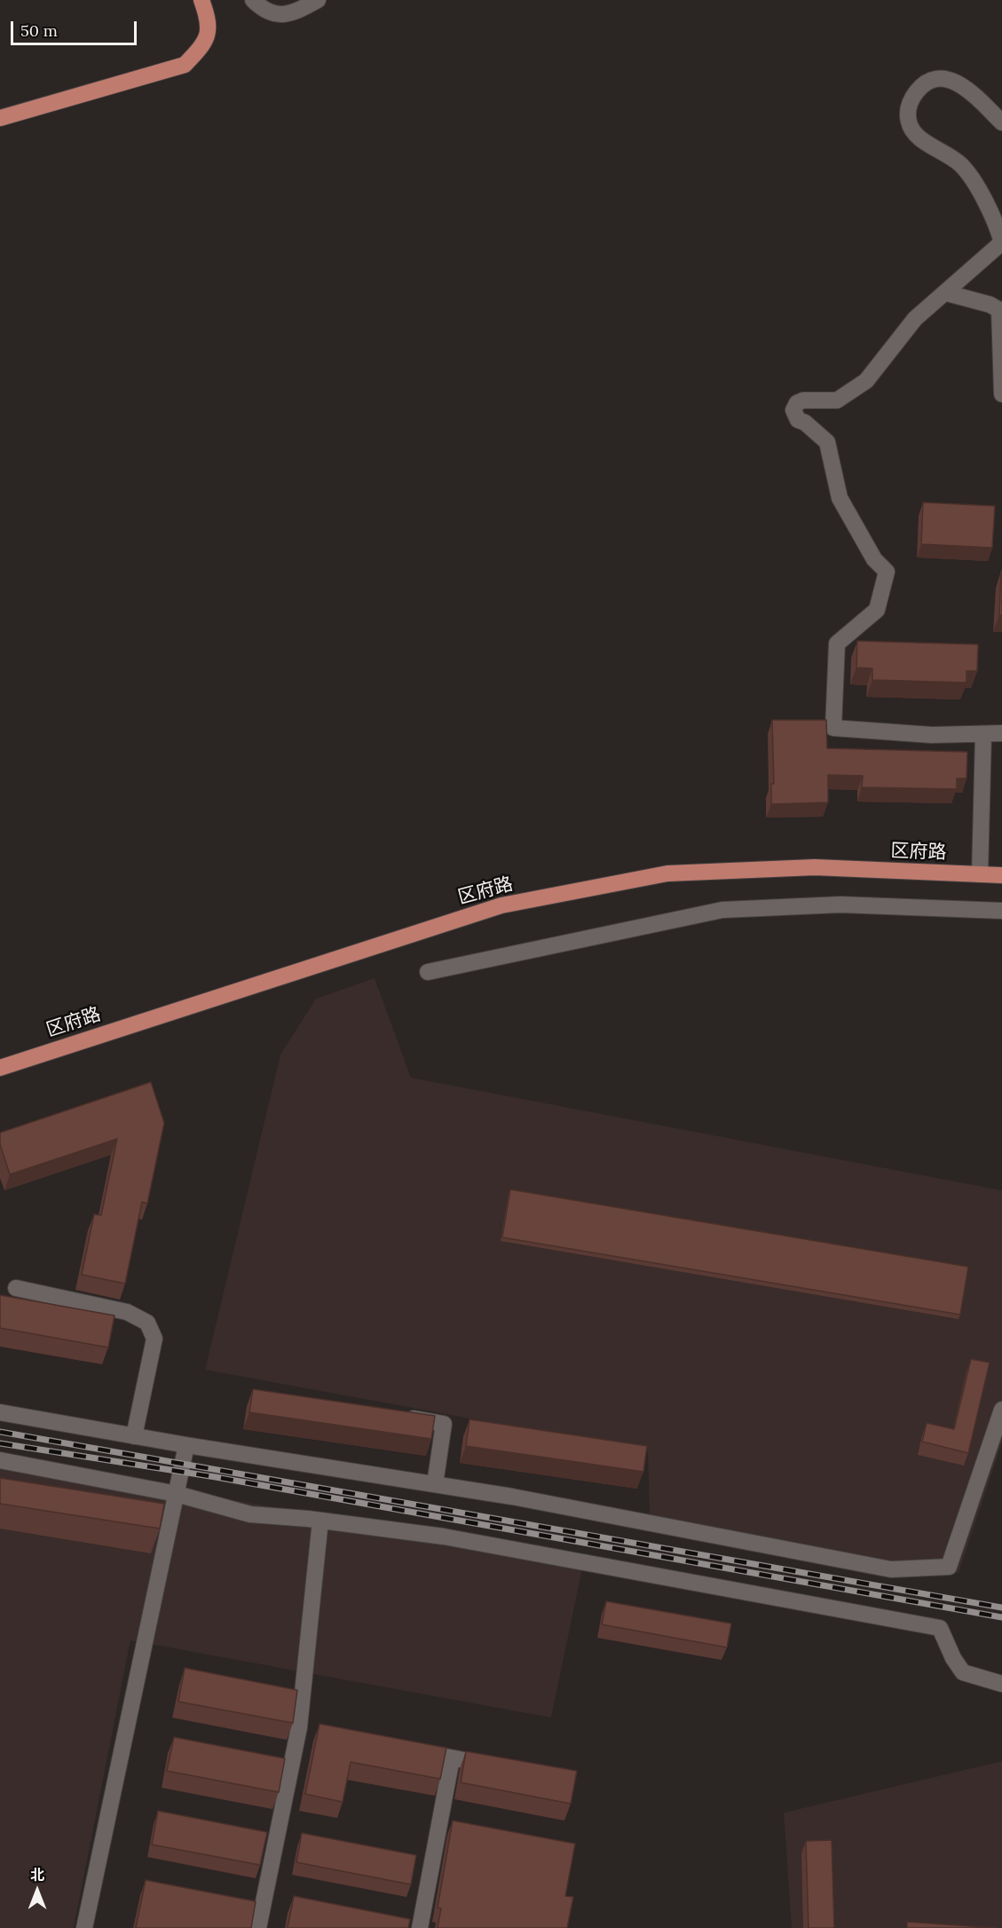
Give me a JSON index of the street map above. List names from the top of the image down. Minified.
{"streets":{"main road":["区府路"]},"scale_bar":"50 m","north":"top"}
